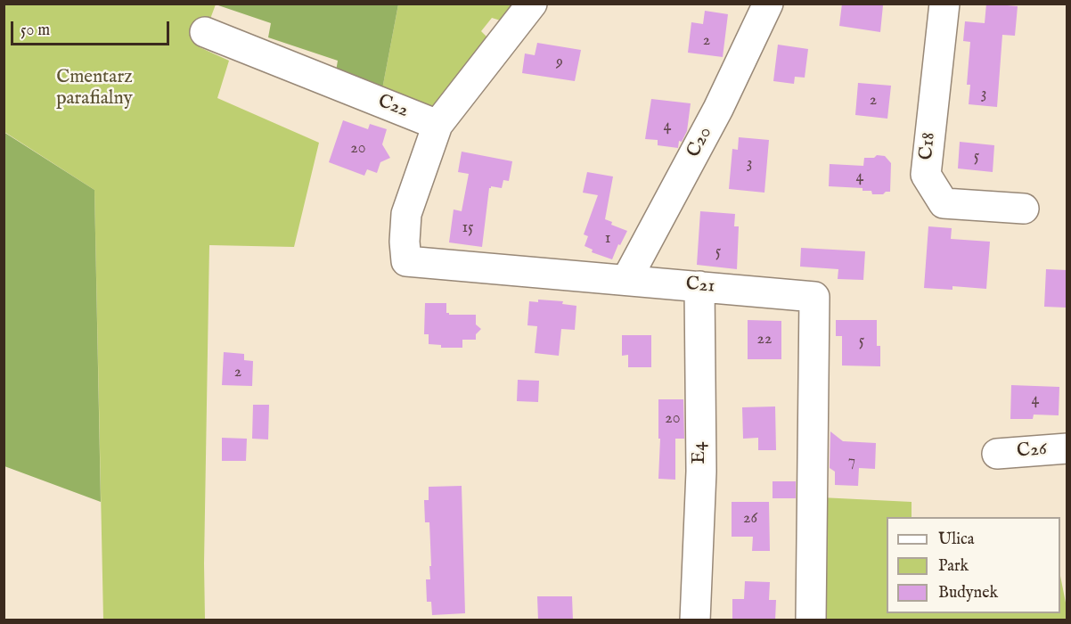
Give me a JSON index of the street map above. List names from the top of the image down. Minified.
{"streets":{"street":["C22","C20","C18","C21","C26","E4"]},"crossings":[["C22","C21"],["C20","C21"],["C21","E4"]],"parks":["Cmentarz parafialny"],"house_numbers":["2","9","3","2","4","20","5","3","4","15","1","5","22","5","2","4","20","7","26"],"legend":["Ulica","Park","Budynek"],"scale_bar":"50 m"}
